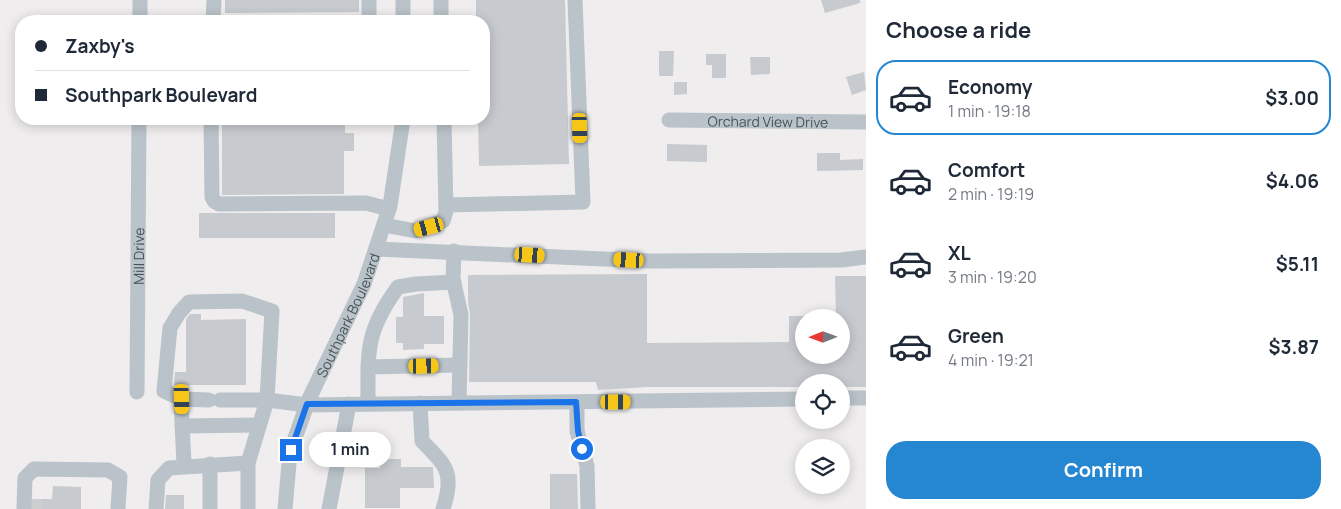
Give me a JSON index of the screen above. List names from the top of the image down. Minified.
{"streets":{"street":["Orchard View Drive","Mill Drive","Southpark Boulevard"]},"north":"left","page":{"heading":"Choose a ride","banner":["Zaxby's","Southpark Boulevard"],"list":[{"name":"Economy","note":"1 min · 19:18","value":"$3.00"},{"name":"Comfort","note":"2 min · 19:19","value":"$4.06"},{"name":"XL","note":"3 min · 19:20","value":"$5.11"},{"name":"Green","note":"4 min · 19:21","value":"$3.87"}],"buttons":"Confirm","bubble":"1 min"}}
